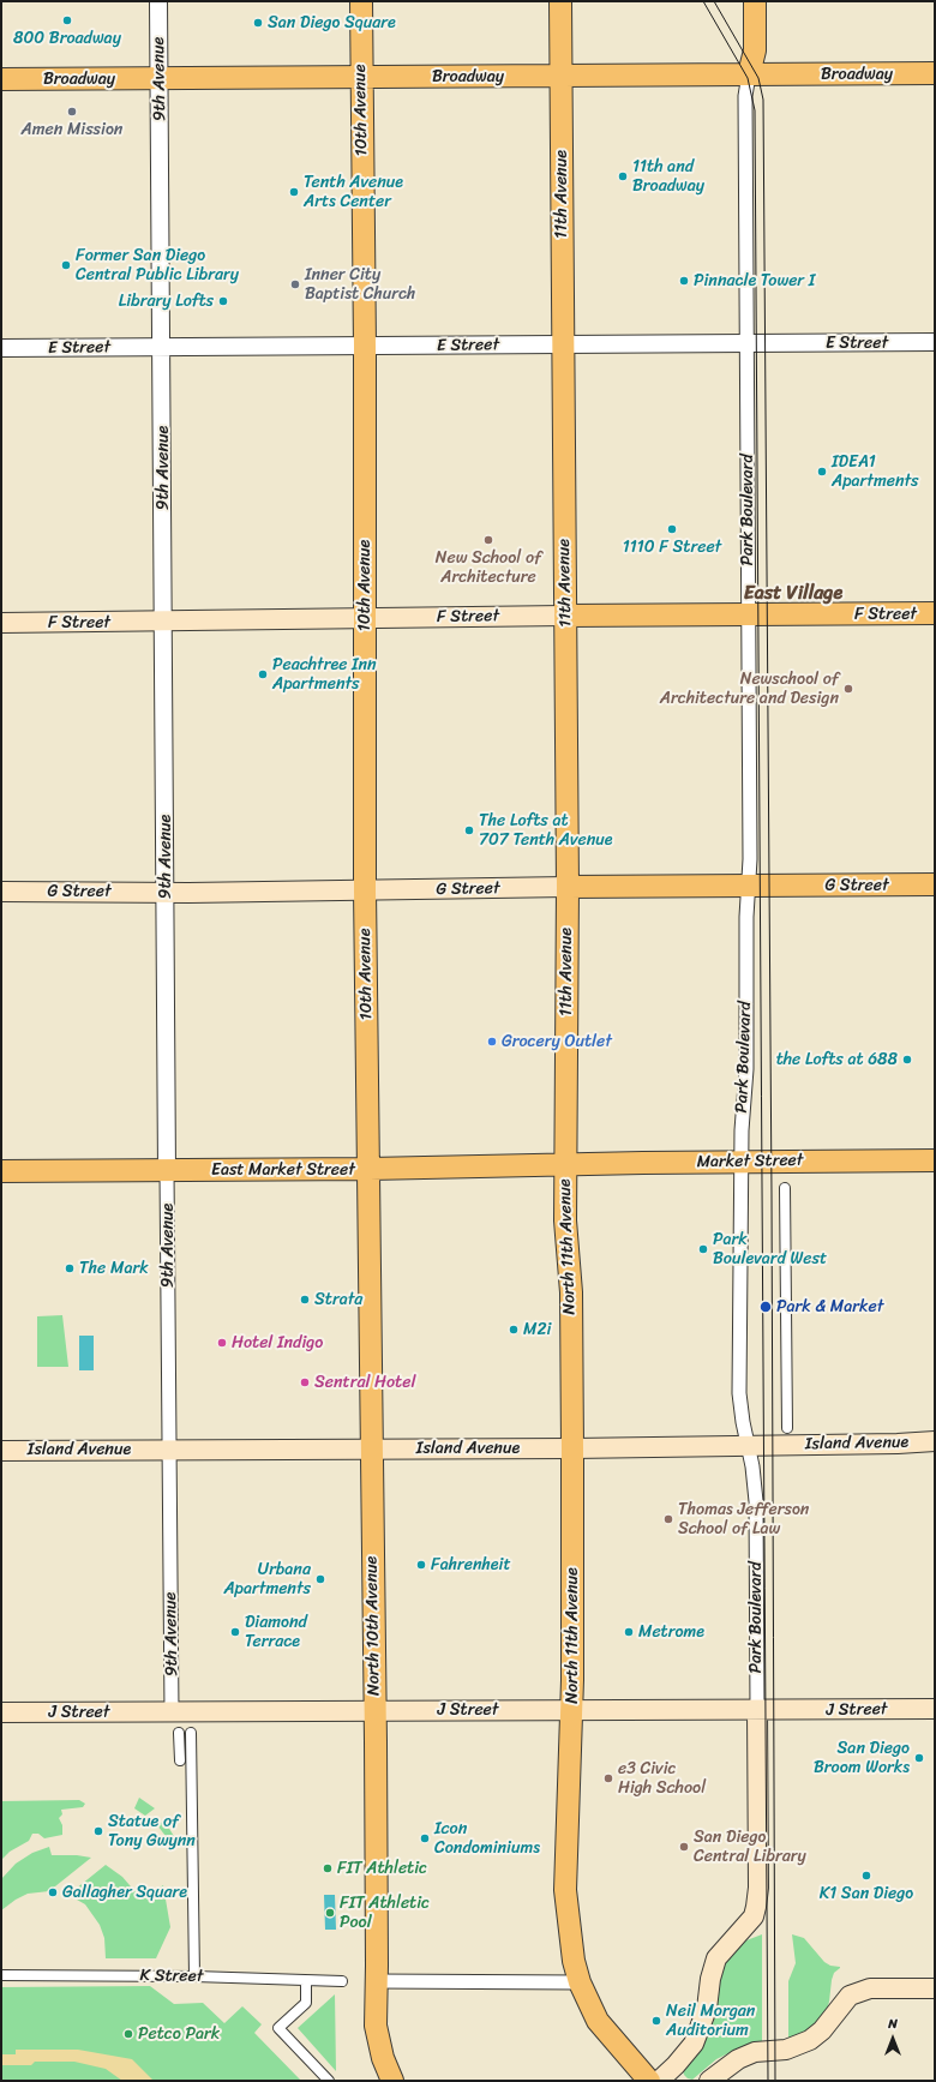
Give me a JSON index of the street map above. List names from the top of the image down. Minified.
{"streets":{"main road":["Broadway","10th Avenue","11th Avenue","Park Boulevard","F Street","G Street","Market Street","East Market Street","North 11th Avenue","Island Avenue","North 10th Avenue","J Street"],"street":["9th Avenue","E Street","K Street"]},"crossings":[["Broadway","9th Avenue"],["Broadway","10th Avenue"],["Broadway","11th Avenue"],["Broadway","Park Boulevard"],["9th Avenue","E Street"],["9th Avenue","F Street"],["9th Avenue","G Street"],["9th Avenue","East Market Street"],["9th Avenue","Island Avenue"],["9th Avenue","J Street"],["10th Avenue","E Street"],["10th Avenue","F Street"],["10th Avenue","G Street"],["10th Avenue","East Market Street"],["10th Avenue","North 10th Avenue"],["11th Avenue","E Street"],["11th Avenue","F Street"],["11th Avenue","G Street"],["11th Avenue","Market Street"],["11th Avenue","East Market Street"],["11th Avenue","North 11th Avenue"],["E Street","Park Boulevard"],["Park Boulevard","F Street"],["Park Boulevard","G Street"],["Park Boulevard","Market Street"],["Park Boulevard","Island Avenue"],["Park Boulevard","J Street"],["Market Street","East Market Street"],["Market Street","North 11th Avenue"],["East Market Street","North 11th Avenue"],["East Market Street","North 10th Avenue"],["North 11th Avenue","Island Avenue"],["North 11th Avenue","J Street"],["Island Avenue","North 10th Avenue"],["North 10th Avenue","J Street"]],"districts":["East Village"],"places":["800 Broadway","San Diego Square","Amen Mission","11th and Broadway","Tenth Avenue Arts Center","Former San Diego Central Public Library","Pinnacle Tower I","Inner City Baptist Church","Library Lofts","IDEA1 Apartments","1110 F Street","New School of Architecture","Peachtree Inn Apartments","Newschool of Architecture and Design","The Lofts at 707 Tenth Avenue","Grocery Outlet","the Lofts at 688","Park Boulevard West","The Mark","Strata","Park & Market","M2i","Hotel Indigo","Sentral Hotel","Thomas Jefferson School of Law","Fahrenheit","Urbana Apartments","Diamond Terrace","Metrome","San Diego Broom Works","e3 Civic High School","Statue of Tony Gwynn","Icon Condominiums","San Diego Central Library","FIT Athletic","K1 San Diego","Gallagher Square","FIT Athletic Pool","Neil Morgan Auditorium","Petco Park"],"north":"top"}
